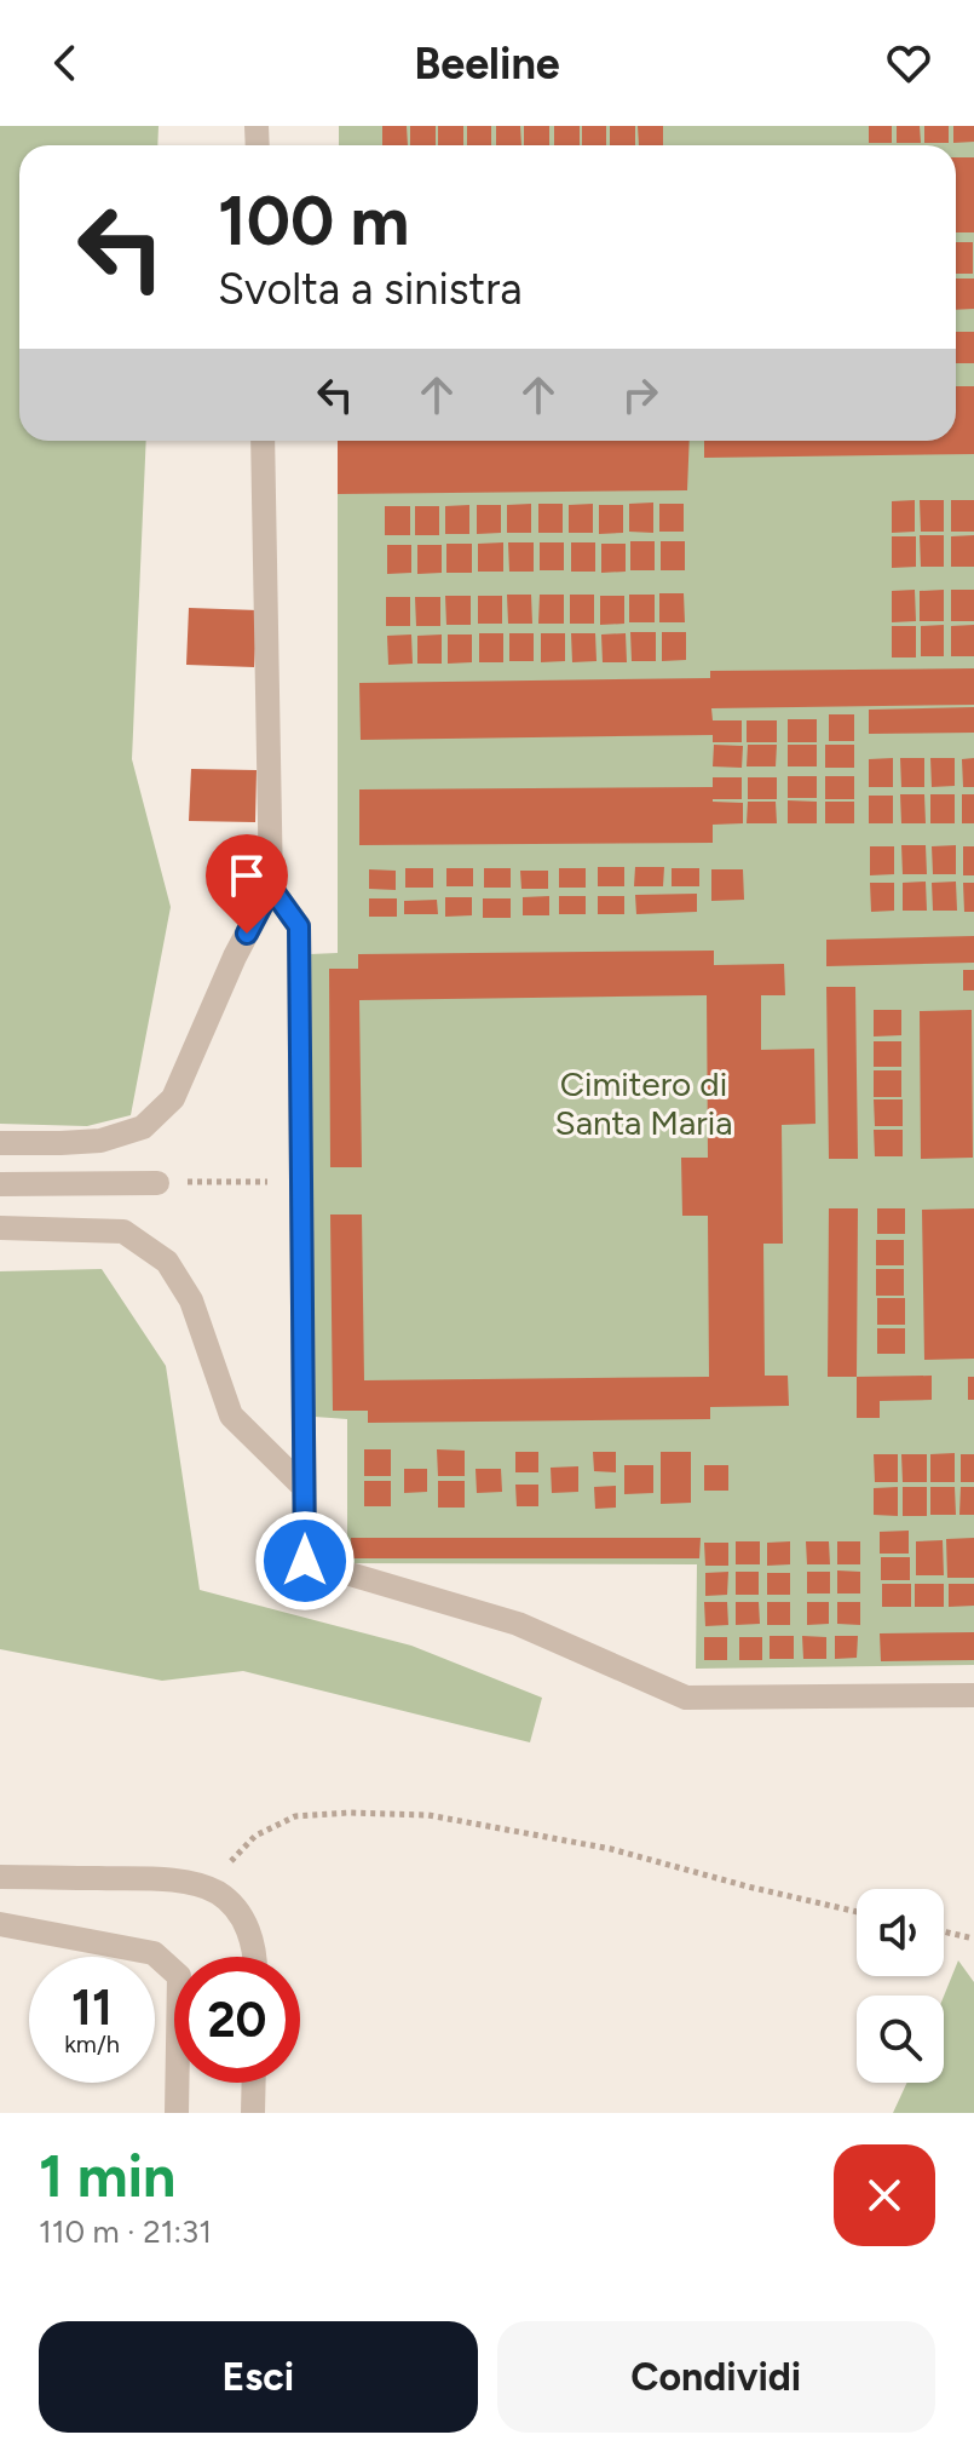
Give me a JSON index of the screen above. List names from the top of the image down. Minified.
{"parks":["Cimitero di Santa Maria"],"page":{"header":"Beeline","turn":["100 m","Svolta a sinistra"],"speed":"11 km/h","limit":"20","heading":["1 min","110 m · 21:31"],"buttons":["Esci","Condividi"]}}
